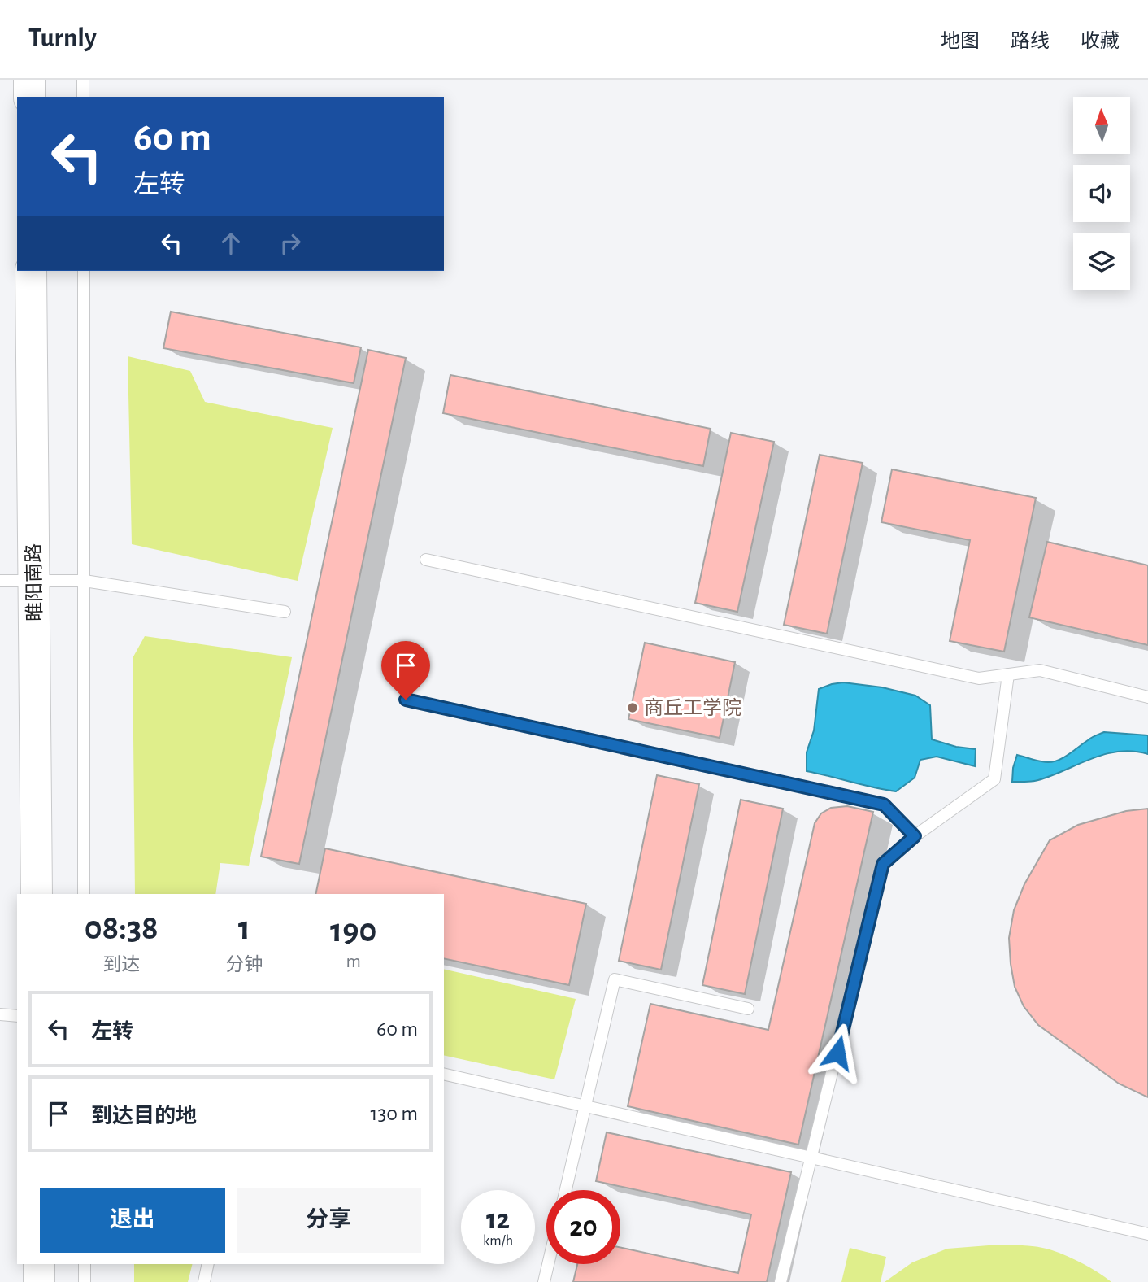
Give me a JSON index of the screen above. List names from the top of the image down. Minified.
{"streets":{"main road":["睢阳南路"]},"places":["商丘工学院"],"north":"top","page":{"header":"Turnly","nav":["地图","路线","收藏"],"turn":["60 m","左转"],"eta":["08:38","到达","1","分钟","190","m"],"list":[{"name":"左转","value":"60 m"},{"name":"到达目的地","value":"130 m"}],"buttons":["退出","分享"],"speed":"12 km/h","limit":"20"}}
